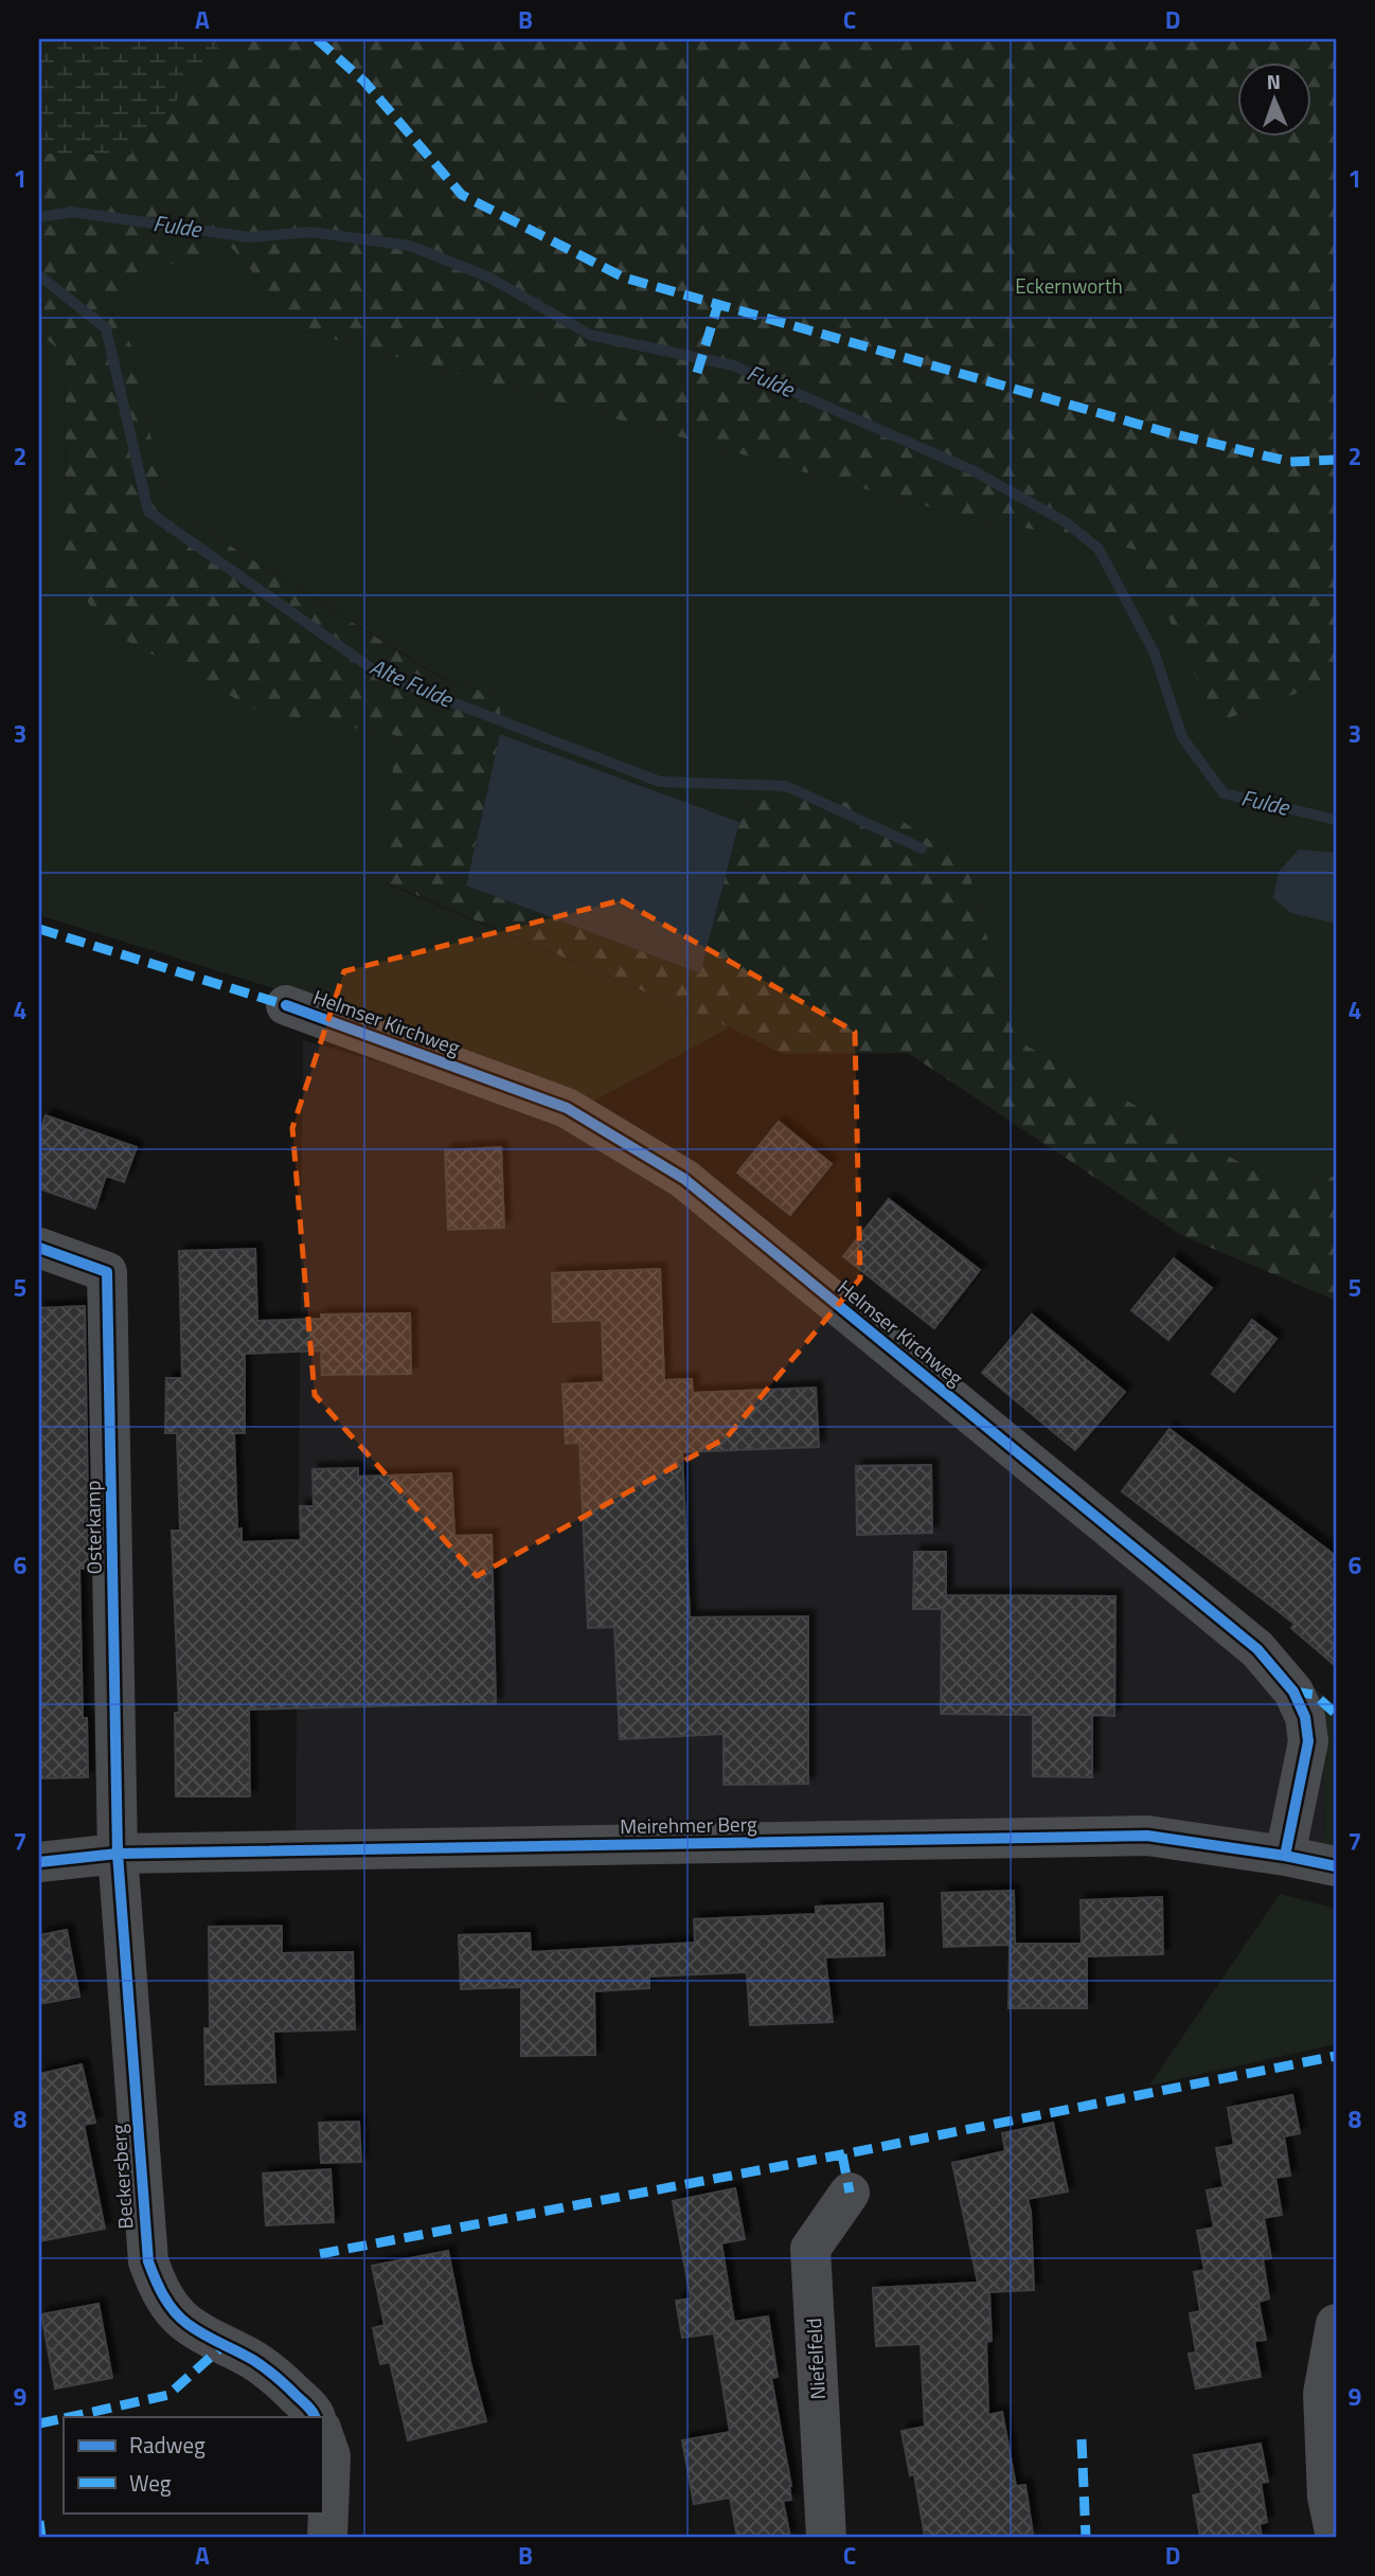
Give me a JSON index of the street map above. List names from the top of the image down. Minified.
{"streets":{"street":["Helmser Kirchweg","Osterkamp","Meirehmer Berg","Beckersberg","Niefelfeld"]},"crossings":[["Helmser Kirchweg","Meirehmer Berg"],["Osterkamp","Meirehmer Berg"],["Osterkamp","Beckersberg"],["Meirehmer Berg","Beckersberg"]],"water":["Fulde","Alte Fulde"],"parks":["Eckernworth"],"legend":["Radweg","Weg"],"north":"top","grid":{"columns":["A","B","C","D"],"rows":["1","2","3","4","5","6","7","8","9"]}}
